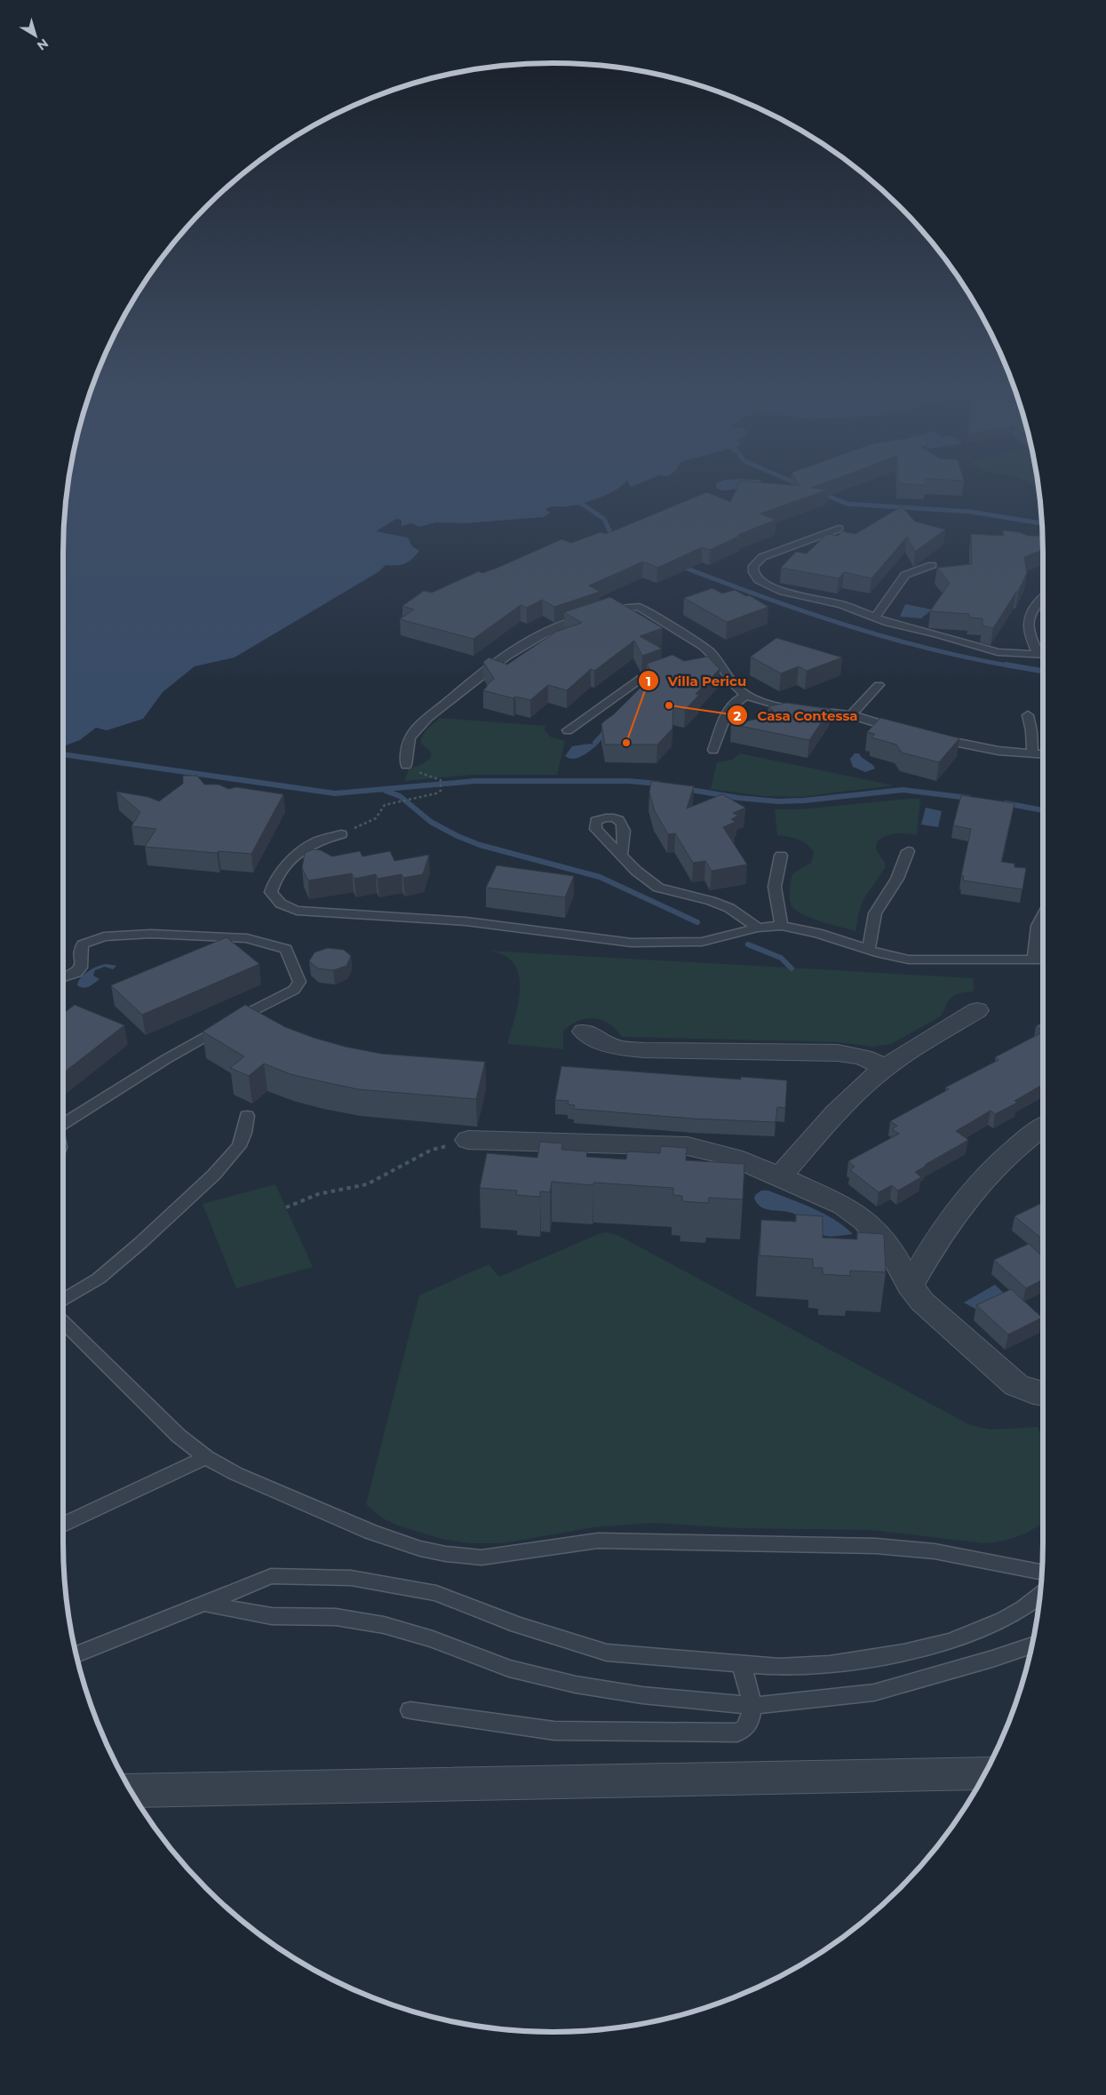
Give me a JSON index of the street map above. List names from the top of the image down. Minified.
{"places":["Casa Contessa","Villa Pericu"],"north":"bottom right"}
